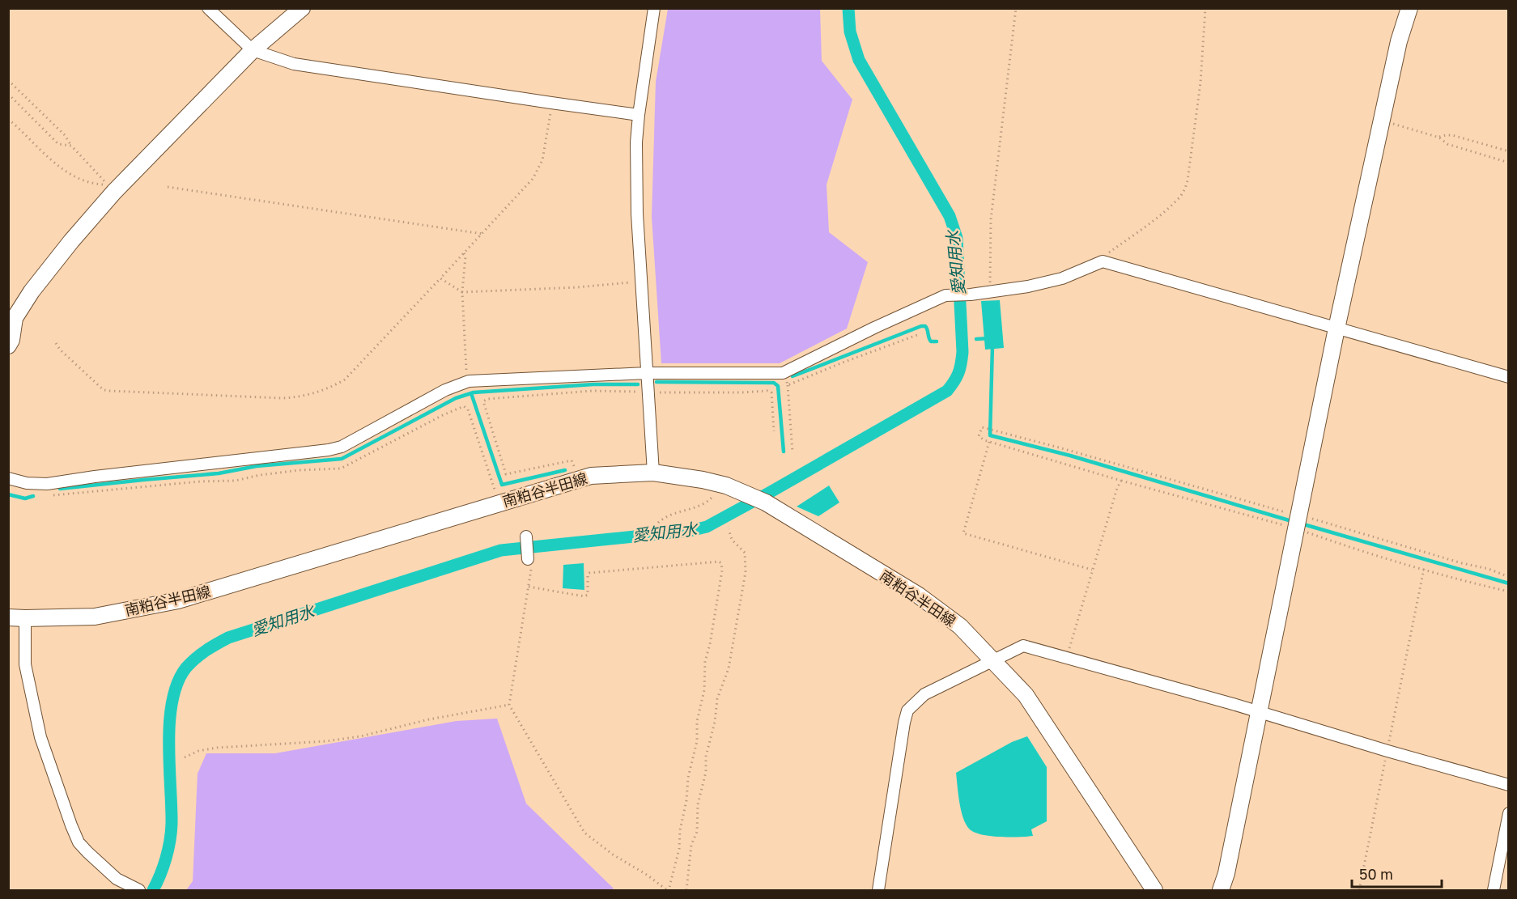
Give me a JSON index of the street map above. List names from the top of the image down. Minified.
{"streets":{"street":["南粕谷半田線"]},"water":["愛知用水"],"scale_bar":"50 m"}
